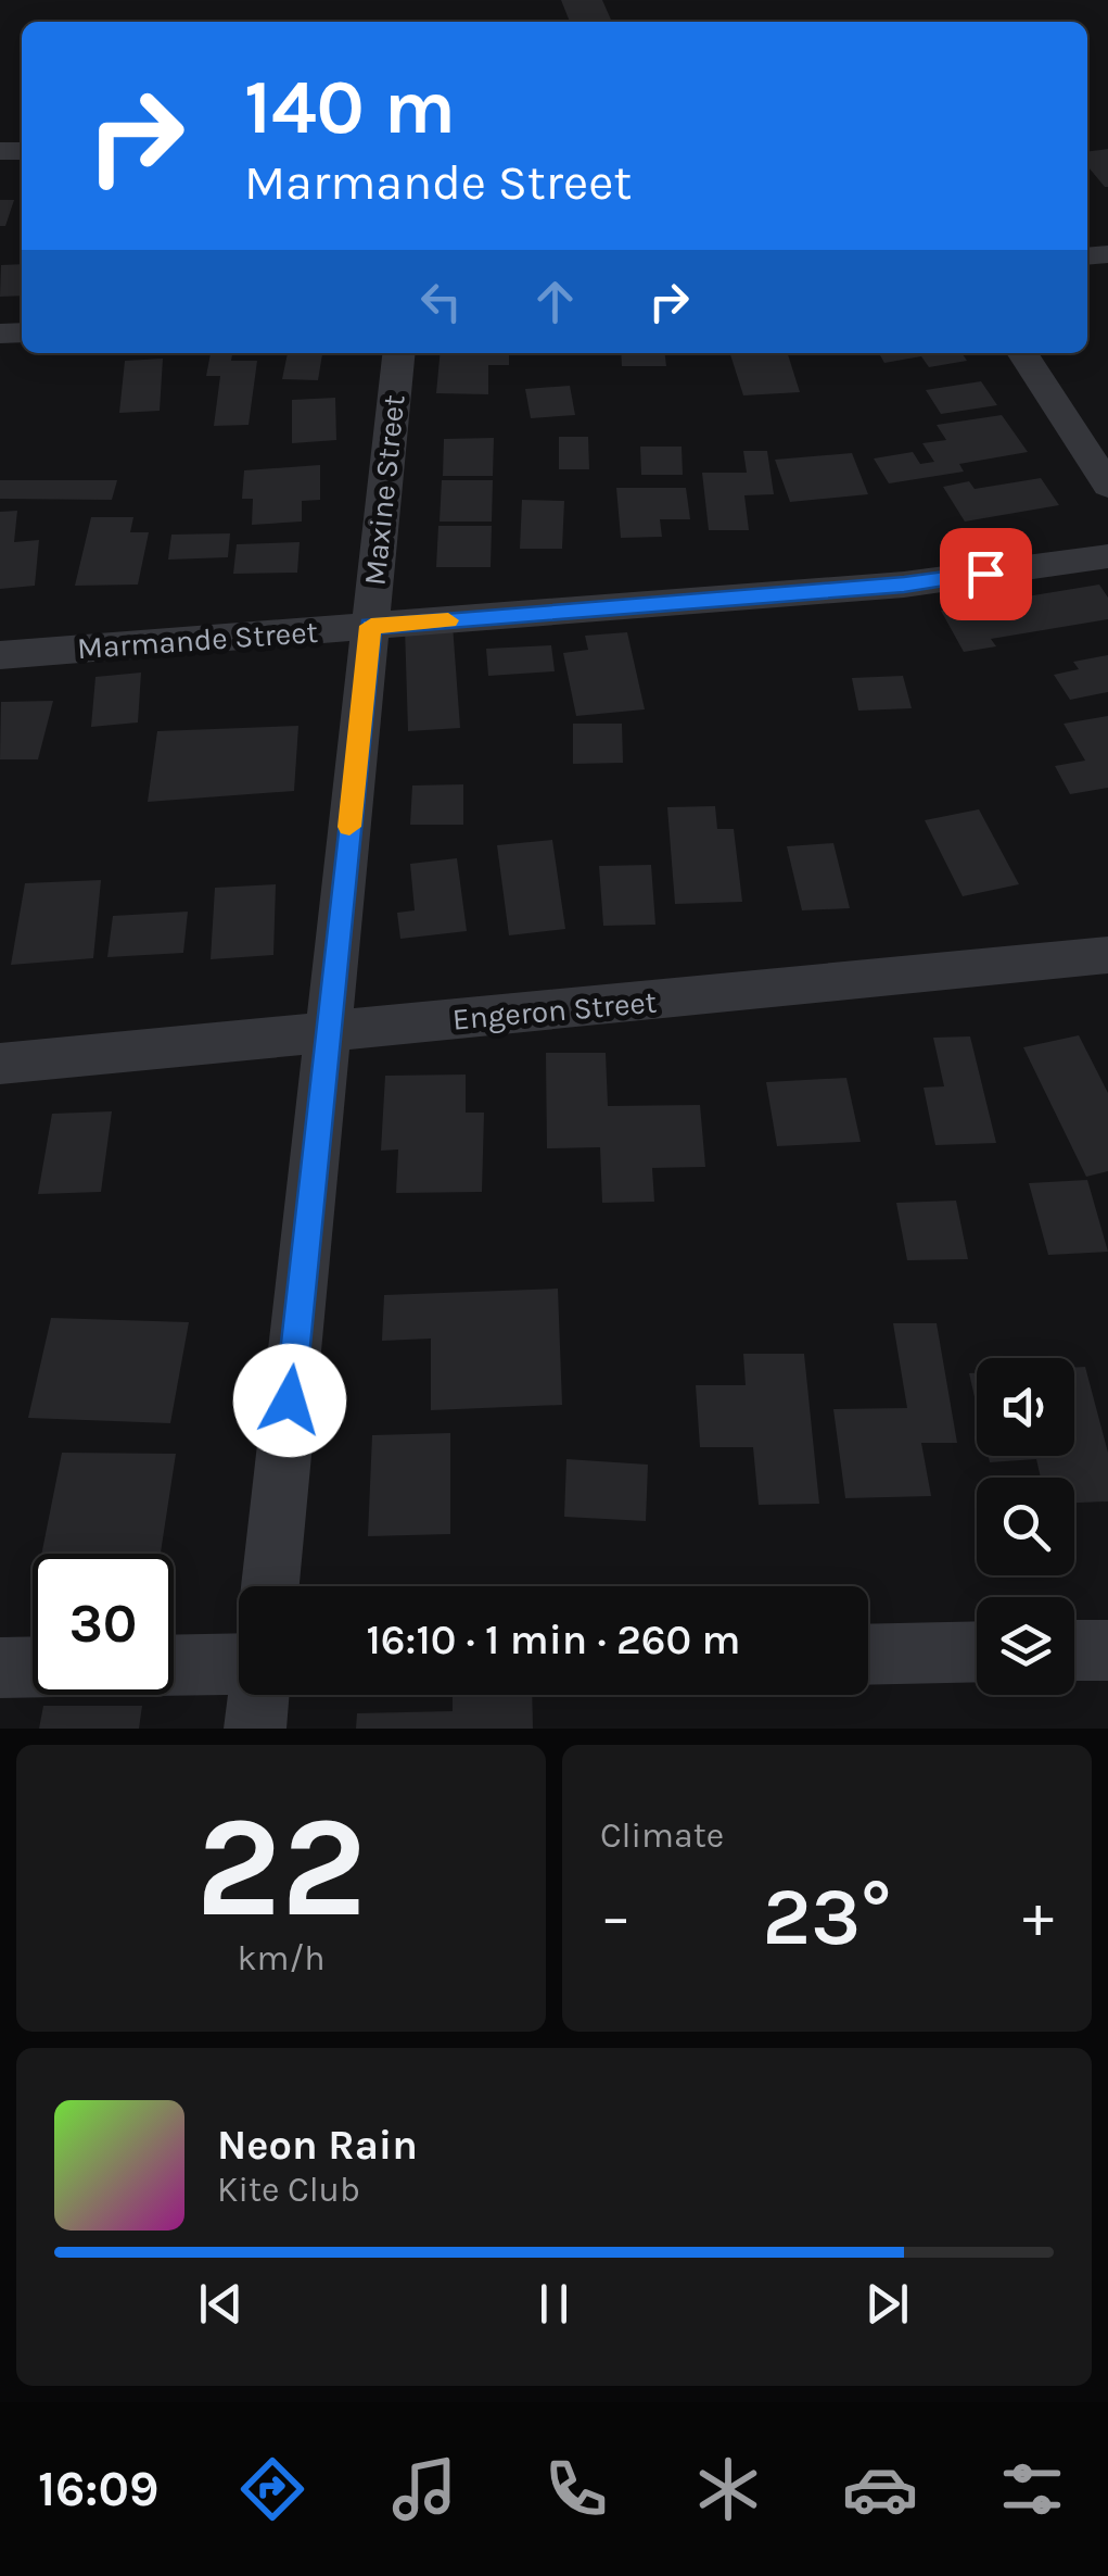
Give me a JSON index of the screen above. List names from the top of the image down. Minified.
{"streets":{"street":["Maxine Street","Marmande Street","Engeron Street"]},"crossings":[["Maxine Street","Marmande Street"],["Maxine Street","Engeron Street"]],"page":{"turn":["140 m","Marmande Street"],"limit":"30","trip":"16:10 · 1 min · 260 m","tile":[["22","km/h"],"Climate"],"heat":["−","23°","+"],"song":["Neon Rain","Kite Club"],"tabs":"16:09"}}
